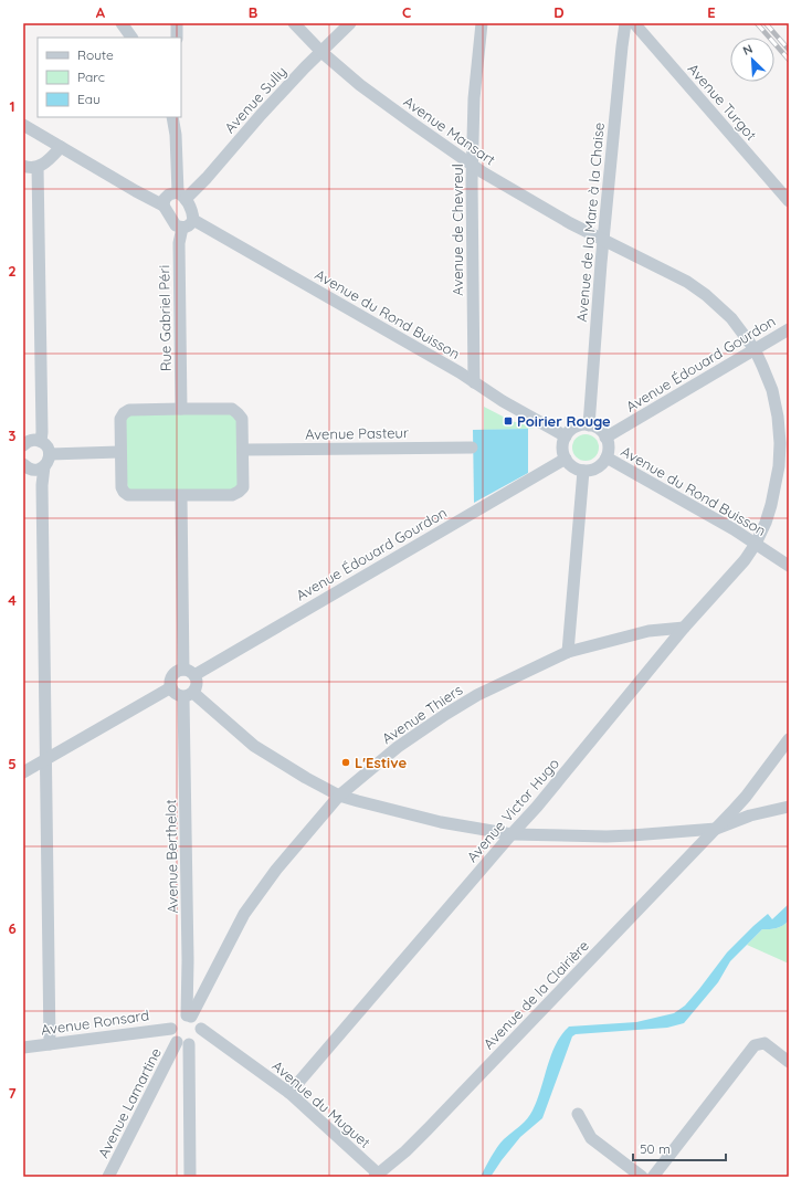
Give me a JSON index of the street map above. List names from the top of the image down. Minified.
{"streets":{"street":["Avenue Sully","Avenue Turgot","Avenue Mansart","Avenue de la Mare à la Chaise","Avenue de Chevreul","Avenue du Rond Buisson","Rue Gabriel Péri","Avenue Édouard Gourdon","Avenue Pasteur","Avenue Thiers","Avenue Victor Hugo","Avenue Berthelot","Avenue de la Clairière","Avenue Ronsard","Avenue Lamartine","Avenue du Muguet"]},"crossings":[["Avenue Sully","Avenue Mansart"],["Avenue Sully","Avenue du Rond Buisson"],["Avenue Sully","Rue Gabriel Péri"],["Avenue Mansart","Avenue de la Mare à la Chaise"],["Avenue Mansart","Avenue de Chevreul"],["Avenue Mansart","Avenue Édouard Gourdon"],["Avenue Mansart","Avenue Victor Hugo"],["Avenue de la Mare à la Chaise","Avenue du Rond Buisson"],["Avenue de la Mare à la Chaise","Avenue Édouard Gourdon"],["Avenue de Chevreul","Avenue du Rond Buisson"],["Avenue du Rond Buisson","Rue Gabriel Péri"],["Avenue du Rond Buisson","Avenue Édouard Gourdon"],["Avenue du Rond Buisson","Avenue Victor Hugo"],["Avenue Édouard Gourdon","Avenue Victor Hugo"],["Avenue Édouard Gourdon","Avenue Berthelot"],["Avenue Thiers","Avenue Victor Hugo"],["Avenue Thiers","Avenue Berthelot"],["Avenue Thiers","Avenue Ronsard"],["Avenue Thiers","Avenue Lamartine"],["Avenue Thiers","Avenue du Muguet"],["Avenue Victor Hugo","Avenue du Muguet"],["Avenue Berthelot","Avenue Ronsard"],["Avenue Berthelot","Avenue Lamartine"],["Avenue Berthelot","Avenue du Muguet"],["Avenue de la Clairière","Avenue du Muguet"],["Avenue Ronsard","Avenue Lamartine"],["Avenue Ronsard","Avenue du Muguet"],["Avenue Lamartine","Avenue du Muguet"]],"places":{"transit":["Poirier Rouge"],"other":["L'Estive"]},"legend":["Route","Parc","Eau"],"scale_bar":"50 m","north":"top left","grid":{"columns":["A","B","C","D","E"],"rows":["1","2","3","4","5","6","7"]}}
